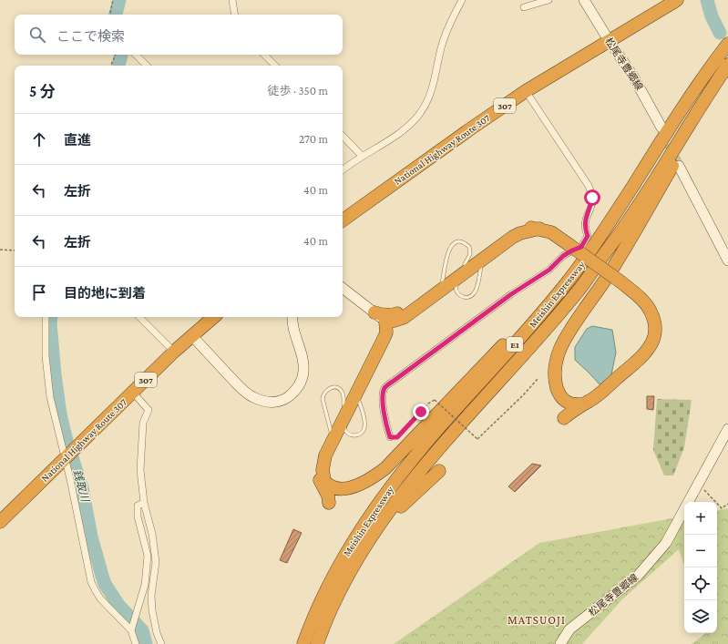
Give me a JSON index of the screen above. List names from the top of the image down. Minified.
{"streets":{"highway":["307","National Highway Route 307","Meishin Expressway","E1"],"main road":["松尾寺豊郷線"]},"crossings":[["松尾寺豊郷線","National Highway Route 307"]],"districts":["MATSUOJI"],"water":["銭取川"],"page":{"search":"ここで検索","heading":["5 分","徒歩 · 350 m"],"list":[["直進","270 m"],["左折","40 m"],["左折","40 m"],"目的地に到着"],"map_buttons":["+","−"]}}
